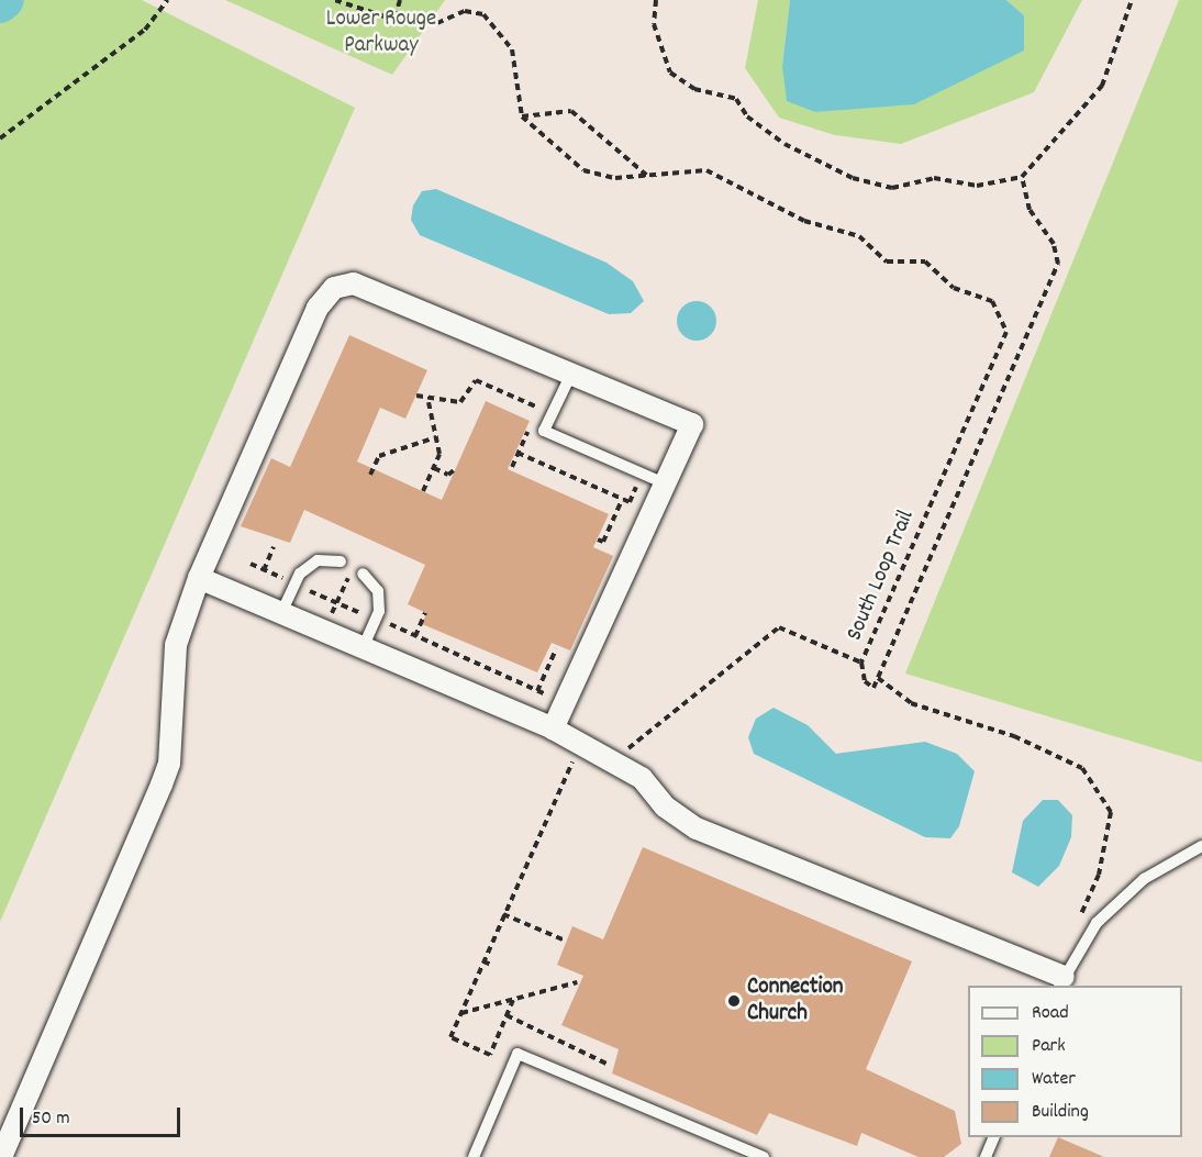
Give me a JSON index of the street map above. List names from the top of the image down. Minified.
{"streets":{"path":["South Loop Trail"]},"parks":["Lower Rouge Parkway"],"places":["Connection Church"],"legend":["Road","Park","Water","Building"],"scale_bar":"50 m"}
